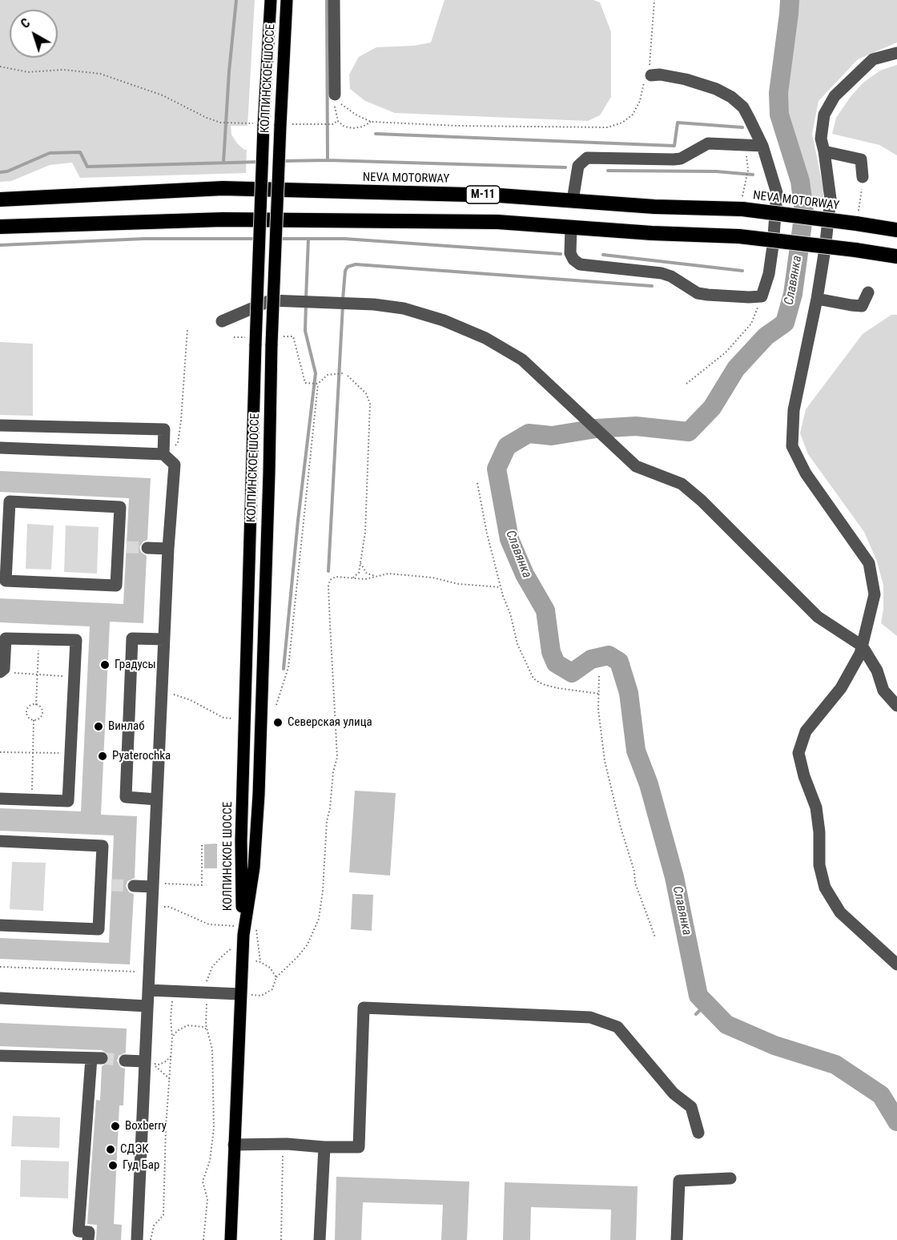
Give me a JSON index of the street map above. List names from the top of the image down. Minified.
{"streets":{"highway":["NEVA MOTORWAY","М-11"],"main road":["КОЛПИНСКОЕ ШОССЕ"]},"water":["Славянка"],"places":["Градусы","Северская улица","Винлаб","Pyaterochka","Boxberry","СДЭК","Гуд Бар"],"north":"top left"}
